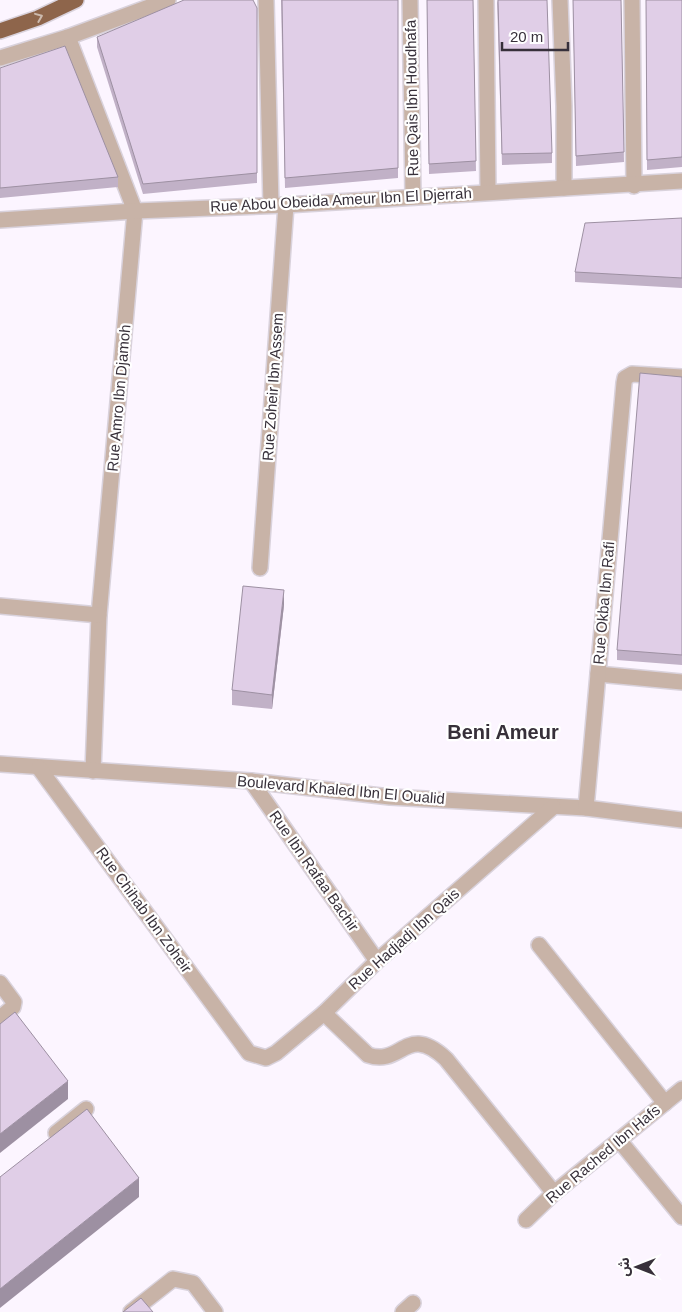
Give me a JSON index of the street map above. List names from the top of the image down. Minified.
{"streets":{"street":["Rue Qais Ibn Houdhafa","Rue Abou Obeida Ameur Ibn El Djerrah","Rue Zoheir Ibn Assem","Rue Amro Ibn Djamoh","Rue Okba Ibn Rafi","Boulevard Khaled Ibn El Oualid","Rue Ibn Rafaa Bachir","Rue Chihab Ibn Zoheir","Rue Hadjadj Ibn Qais","Rue Rached Ibn Hafs"]},"crossings":[["Rue Qais Ibn Houdhafa","Rue Abou Obeida Ameur Ibn El Djerrah"],["Rue Abou Obeida Ameur Ibn El Djerrah","Rue Zoheir Ibn Assem"],["Rue Abou Obeida Ameur Ibn El Djerrah","Rue Amro Ibn Djamoh"],["Rue Amro Ibn Djamoh","Boulevard Khaled Ibn El Oualid"],["Rue Okba Ibn Rafi","Boulevard Khaled Ibn El Oualid"],["Boulevard Khaled Ibn El Oualid","Rue Ibn Rafaa Bachir"],["Boulevard Khaled Ibn El Oualid","Rue Chihab Ibn Zoheir"],["Boulevard Khaled Ibn El Oualid","Rue Hadjadj Ibn Qais"],["Rue Ibn Rafaa Bachir","Rue Hadjadj Ibn Qais"],["Rue Chihab Ibn Zoheir","Rue Hadjadj Ibn Qais"]],"districts":["Beni Ameur"],"scale_bar":"20 m","north":"left"}
